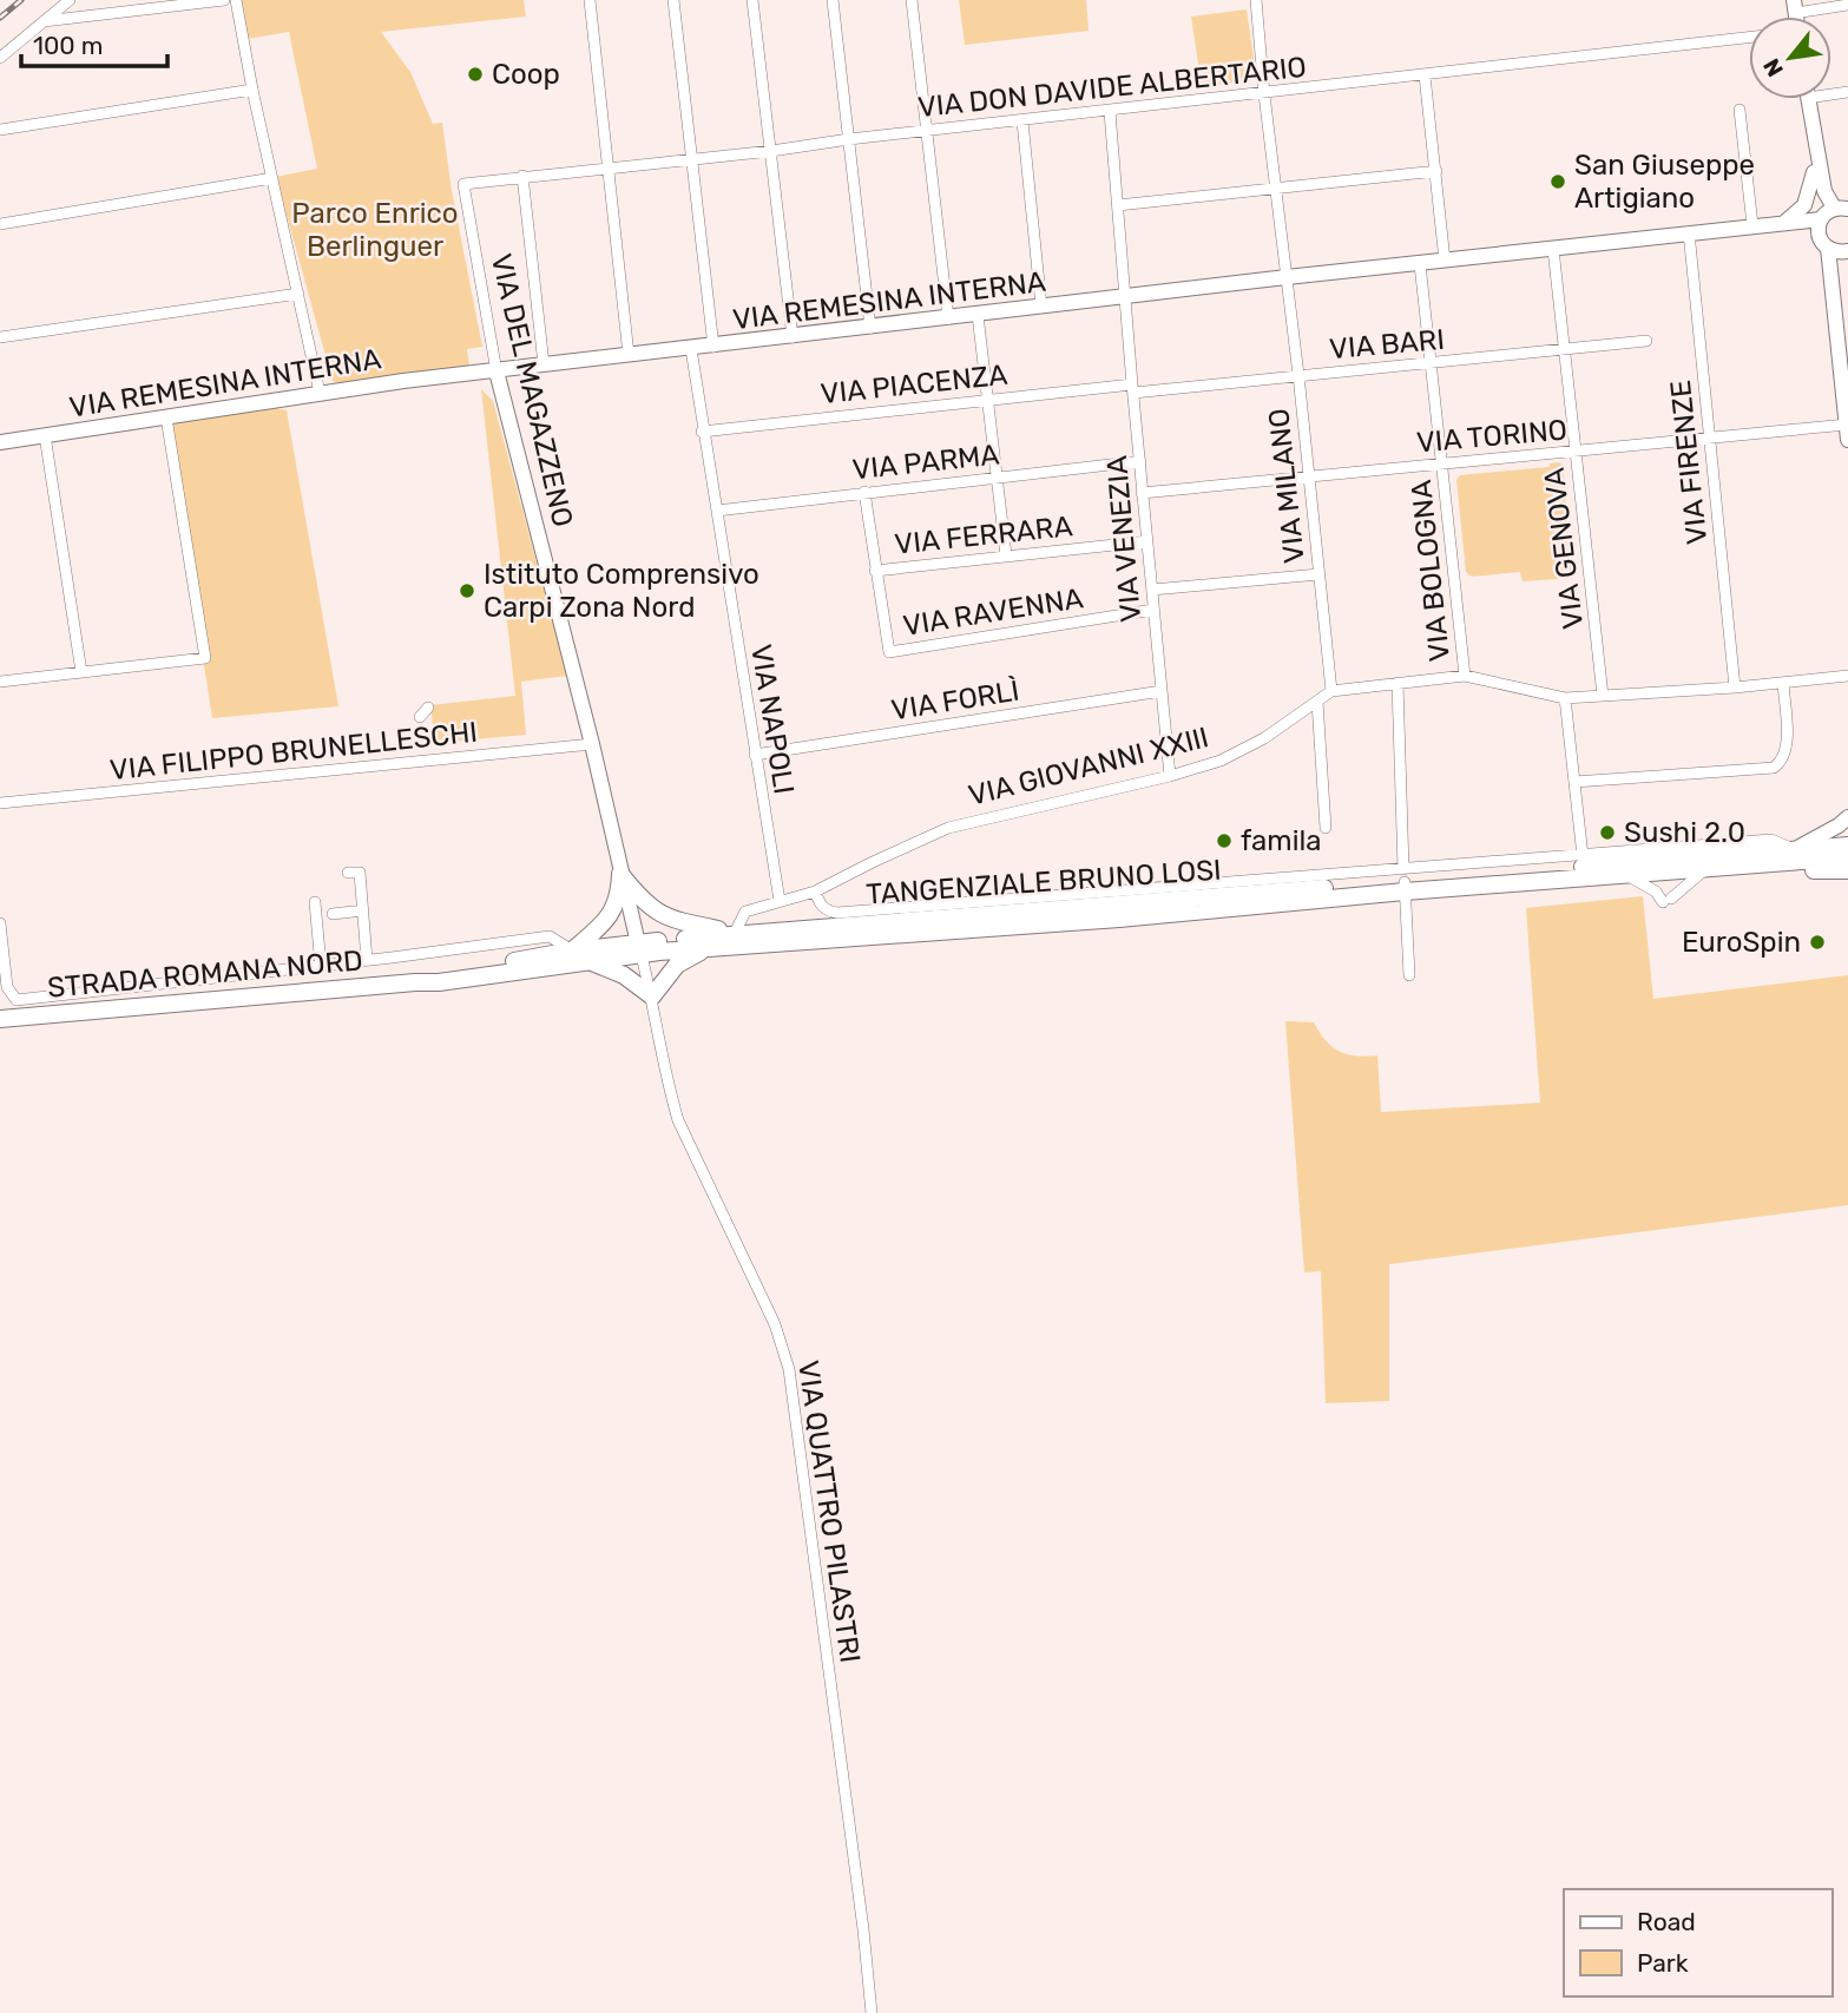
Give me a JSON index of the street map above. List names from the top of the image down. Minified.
{"streets":{"main road":["TANGENZIALE BRUNO LOSI","STRADA ROMANA NORD"],"street":["VIA DON DAVIDE ALBERTARIO","VIA REMESINA INTERNA","VIA BARI","VIA PIACENZA","VIA DEL MAGAZZENO","VIA TORINO","VIA PARMA","VIA FIRENZE","VIA MILANO","VIA FERRARA","VIA VENEZIA","VIA GENOVA","VIA BOLOGNA","VIA RAVENNA","VIA FORLÌ","VIA NAPOLI","VIA FILIPPO BRUNELLESCHI","VIA GIOVANNI XXIII","VIA QUATTRO PILASTRI"]},"crossings":[["VIA DON DAVIDE ALBERTARIO","VIA DEL MAGAZZENO"],["VIA DON DAVIDE ALBERTARIO","VIA MILANO"],["VIA DON DAVIDE ALBERTARIO","VIA VENEZIA"],["VIA REMESINA INTERNA","VIA DEL MAGAZZENO"],["VIA REMESINA INTERNA","VIA FIRENZE"],["VIA REMESINA INTERNA","VIA MILANO"],["VIA REMESINA INTERNA","VIA VENEZIA"],["VIA REMESINA INTERNA","VIA GENOVA"],["VIA REMESINA INTERNA","VIA BOLOGNA"],["VIA REMESINA INTERNA","VIA NAPOLI"],["VIA BARI","VIA PIACENZA"],["VIA BARI","VIA MILANO"],["VIA BARI","VIA VENEZIA"],["VIA BARI","VIA GENOVA"],["VIA BARI","VIA BOLOGNA"],["VIA PIACENZA","VIA VENEZIA"],["VIA PIACENZA","VIA NAPOLI"],["VIA DEL MAGAZZENO","VIA FILIPPO BRUNELLESCHI"],["VIA DEL MAGAZZENO","TANGENZIALE BRUNO LOSI"],["VIA DEL MAGAZZENO","STRADA ROMANA NORD"],["VIA DEL MAGAZZENO","VIA QUATTRO PILASTRI"],["VIA TORINO","VIA FIRENZE"],["VIA TORINO","VIA MILANO"],["VIA TORINO","VIA VENEZIA"],["VIA TORINO","VIA GENOVA"],["VIA TORINO","VIA BOLOGNA"],["VIA PARMA","VIA VENEZIA"],["VIA PARMA","VIA NAPOLI"],["VIA FIRENZE","VIA GIOVANNI XXIII"],["VIA MILANO","VIA GIOVANNI XXIII"],["VIA FERRARA","VIA VENEZIA"],["VIA FERRARA","VIA RAVENNA"],["VIA VENEZIA","VIA RAVENNA"],["VIA VENEZIA","VIA FORLÌ"],["VIA VENEZIA","VIA GIOVANNI XXIII"],["VIA GENOVA","VIA GIOVANNI XXIII"],["VIA BOLOGNA","VIA GIOVANNI XXIII"],["VIA FORLÌ","VIA NAPOLI"],["VIA NAPOLI","VIA GIOVANNI XXIII"],["VIA GIOVANNI XXIII","TANGENZIALE BRUNO LOSI"],["TANGENZIALE BRUNO LOSI","STRADA ROMANA NORD"],["TANGENZIALE BRUNO LOSI","VIA QUATTRO PILASTRI"],["STRADA ROMANA NORD","VIA QUATTRO PILASTRI"]],"parks":["Parco Enrico Berlinguer"],"places":["Coop","San Giuseppe Artigiano","Istituto Comprensivo Carpi Zona Nord","Sushi 2.0","famila","EuroSpin"],"legend":["Road","Park"],"scale_bar":"100 m","north":"bottom left"}
